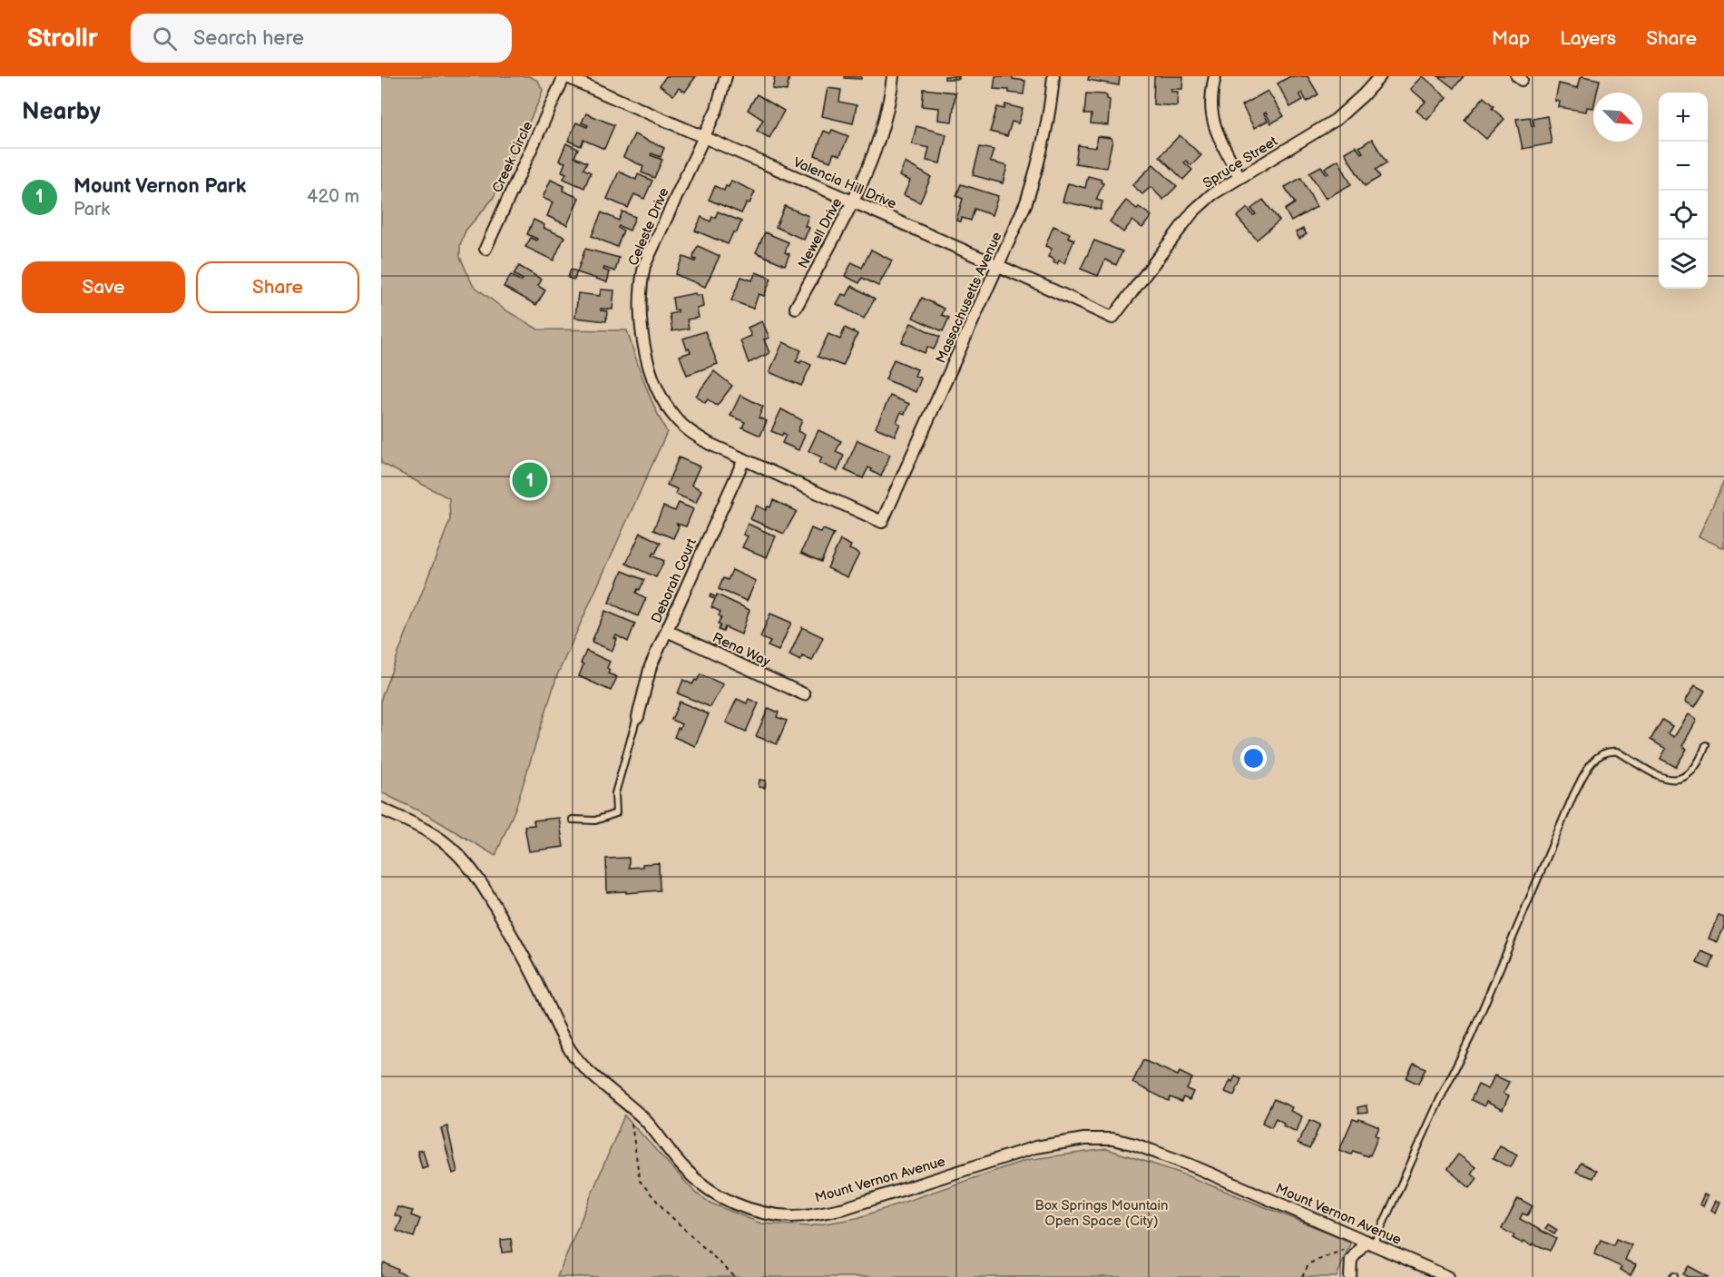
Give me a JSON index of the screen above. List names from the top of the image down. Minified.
{"streets":{"street":["Creek Circle","Spruce Street","Valencia Hill Drive","Celeste Drive","Newell Drive","Massachusetts Avenue","Deborah Court","Rena Way","Mount Vernon Avenue"]},"crossings":[["Creek Circle","Valencia Hill Drive"],["Spruce Street","Valencia Hill Drive"],["Valencia Hill Drive","Celeste Drive"],["Valencia Hill Drive","Newell Drive"],["Valencia Hill Drive","Massachusetts Avenue"],["Celeste Drive","Massachusetts Avenue"],["Celeste Drive","Deborah Court"],["Deborah Court","Rena Way"]],"parks":["Box Springs Mountain Open Space (City)"],"north":"bottom right","page":{"header":"Strollr","search":"Search here","nav":["Map","Layers","Share"],"heading":"Nearby","map_buttons":["+","−"],"list":[{"mark":"1","name":"Mount Vernon Park","note":"Park","value":"420 m"}],"buttons":["Save","Share"],"pins":"1"}}
